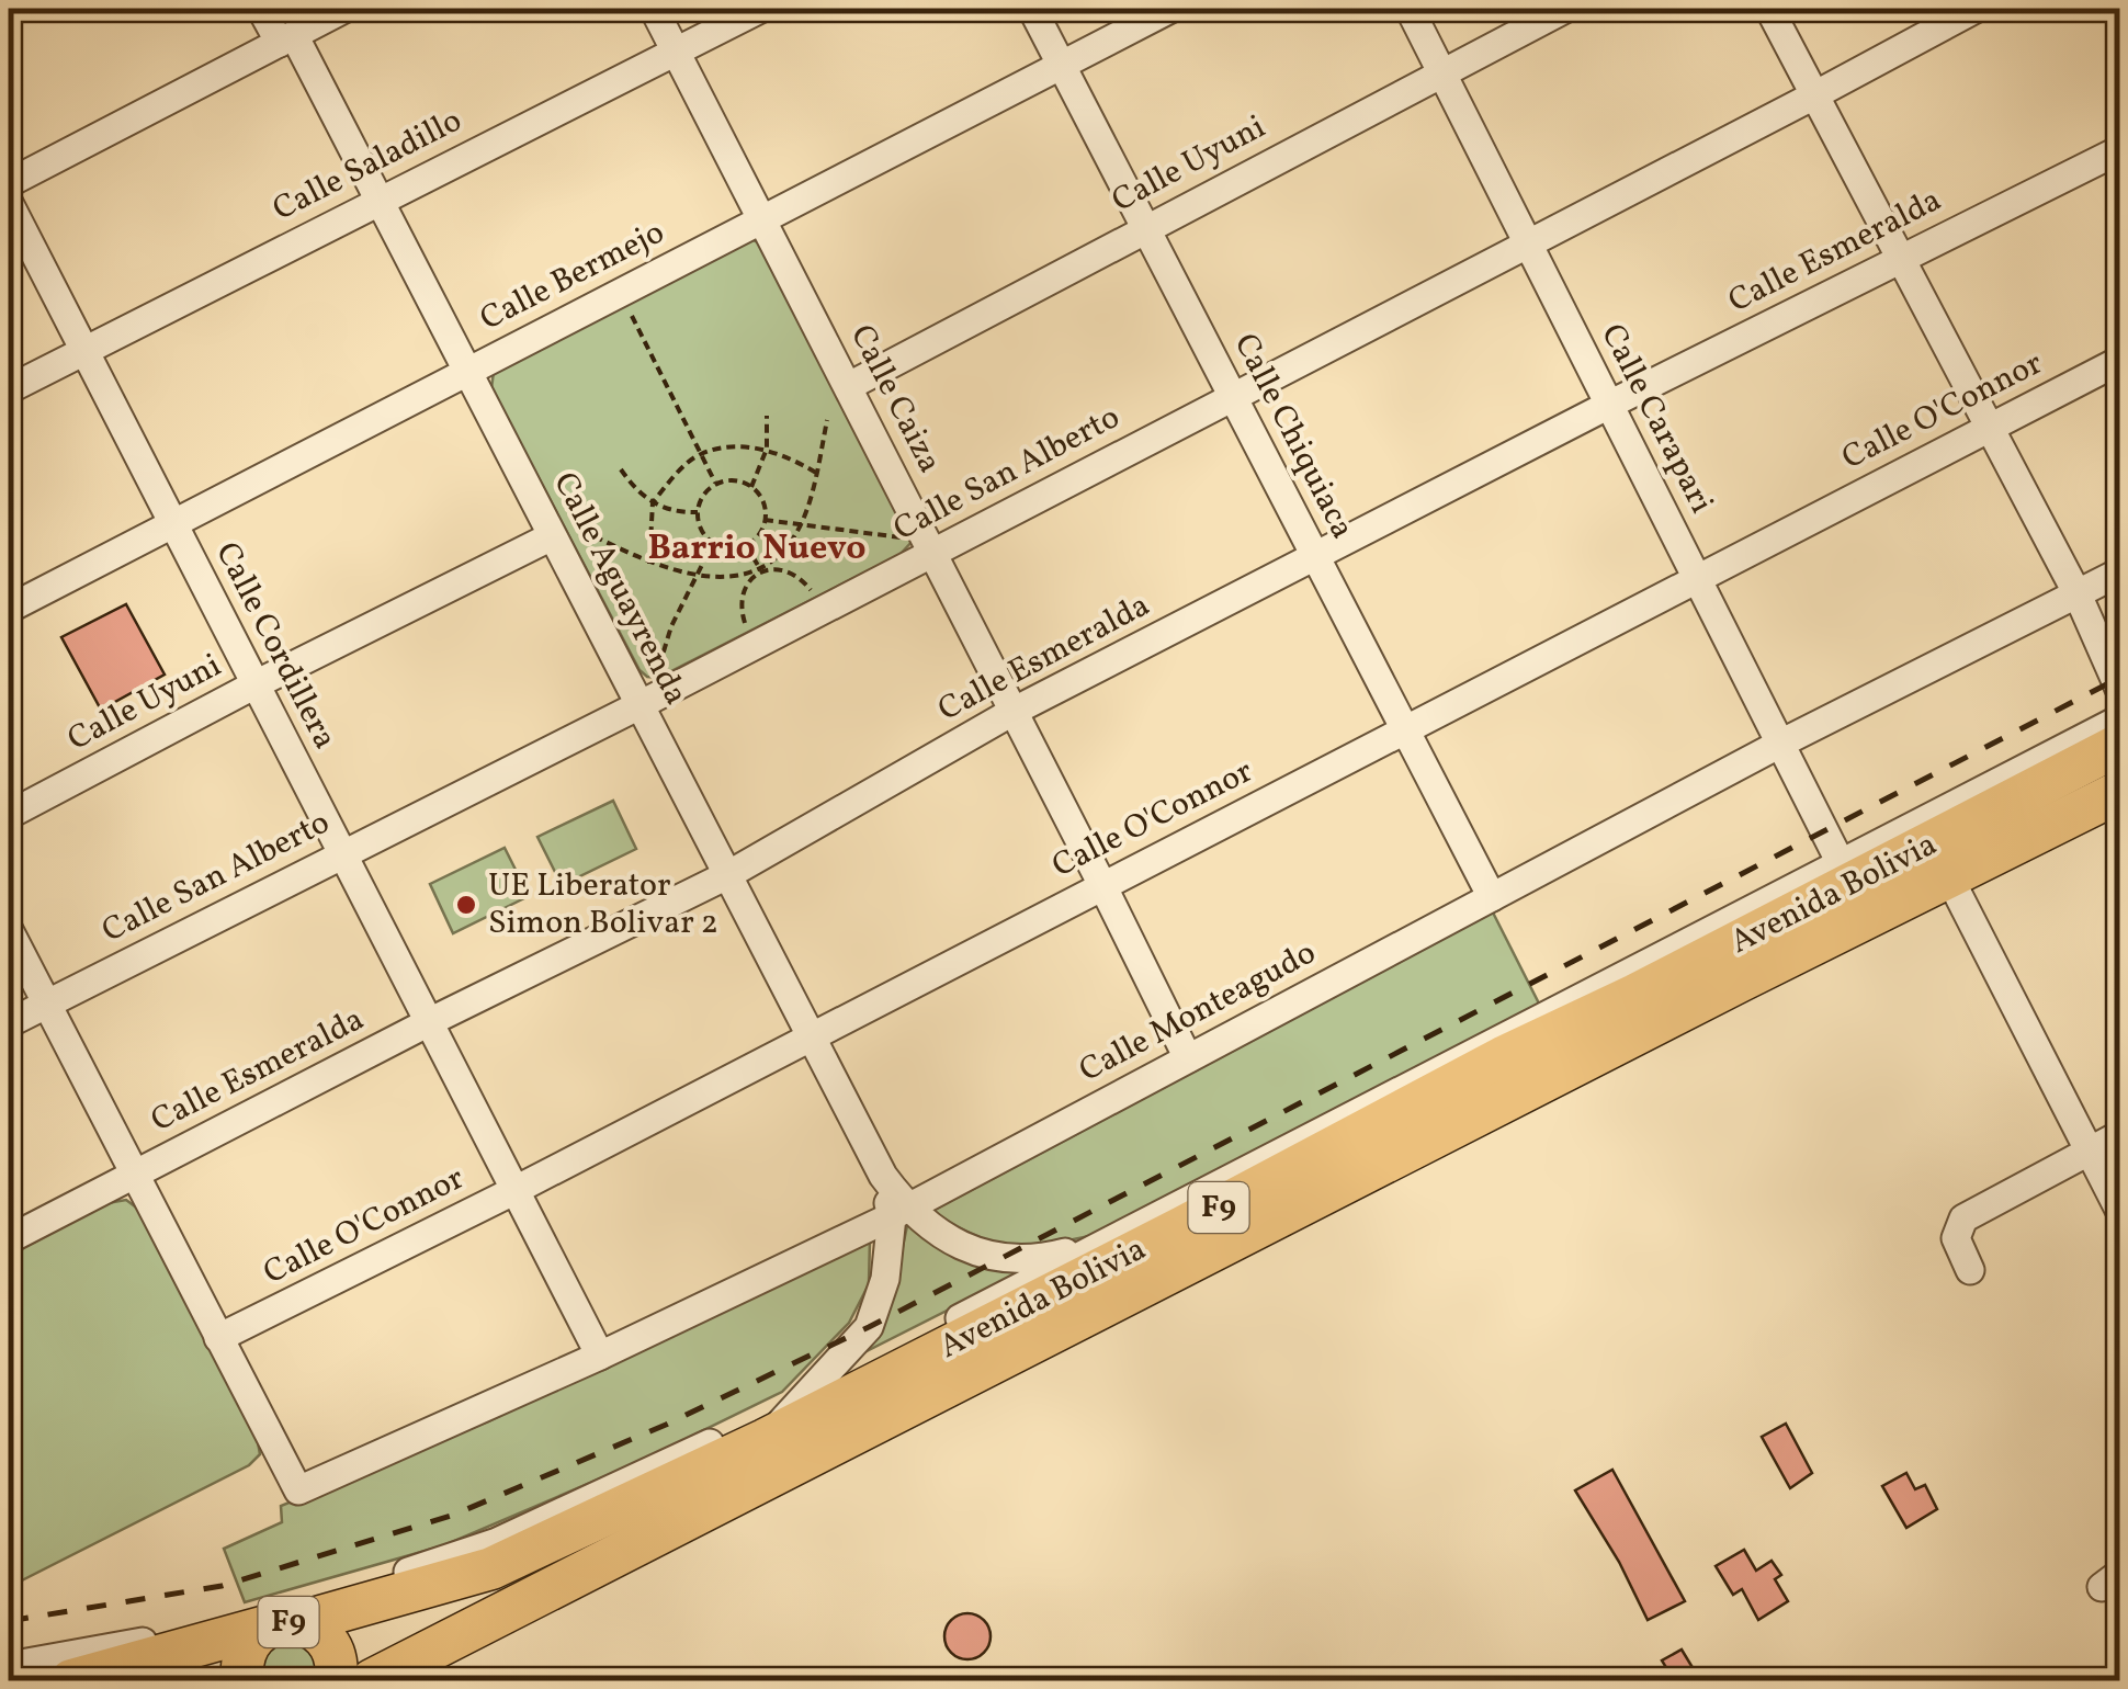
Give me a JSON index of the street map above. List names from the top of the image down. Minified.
{"streets":{"highway":["Avenida Bolivia","F9"],"street":["Calle Uyuni","Calle Saladillo","Calle Esmeralda","Calle Bermejo","Calle Caiza","Calle O'Connor","Calle Carapari","Calle Chiquiaca","Calle San Alberto","Calle Aguayrenda","Calle Cordillera","Calle Monteagudo"]},"crossings":[["Calle Uyuni","Calle Caiza"],["Calle Uyuni","Calle Carapari"],["Calle Uyuni","Calle Chiquiaca"],["Calle Uyuni","Calle Aguayrenda"],["Calle Uyuni","Calle Cordillera"],["Calle Saladillo","Calle Caiza"],["Calle Saladillo","Calle Aguayrenda"],["Calle Saladillo","Calle Cordillera"],["Calle Esmeralda","Calle Caiza"],["Calle Esmeralda","Calle Carapari"],["Calle Esmeralda","Calle Chiquiaca"],["Calle Esmeralda","Calle Aguayrenda"],["Calle Esmeralda","Calle Cordillera"],["Calle Bermejo","Calle Caiza"],["Calle Bermejo","Calle Chiquiaca"],["Calle Bermejo","Calle Aguayrenda"],["Calle Bermejo","Calle Cordillera"],["Calle Caiza","Calle O'Connor"],["Calle Caiza","Calle San Alberto"],["Calle Caiza","Calle Monteagudo"],["Calle O'Connor","Calle Carapari"],["Calle O'Connor","Calle Chiquiaca"],["Calle O'Connor","Calle Aguayrenda"],["Calle O'Connor","Calle Cordillera"],["Calle O'Connor","Calle Monteagudo"],["Calle Carapari","Calle San Alberto"],["Calle Carapari","Calle Monteagudo"],["Calle Chiquiaca","Calle San Alberto"],["Calle Chiquiaca","Calle Monteagudo"],["Calle San Alberto","Calle Aguayrenda"],["Calle San Alberto","Calle Cordillera"],["Calle Aguayrenda","Calle Monteagudo"],["Calle Cordillera","Calle Monteagudo"],["Avenida Bolivia","F9"]],"districts":["Barrio Nuevo"],"places":["UE Liberator Simon Bolivar 2"]}
